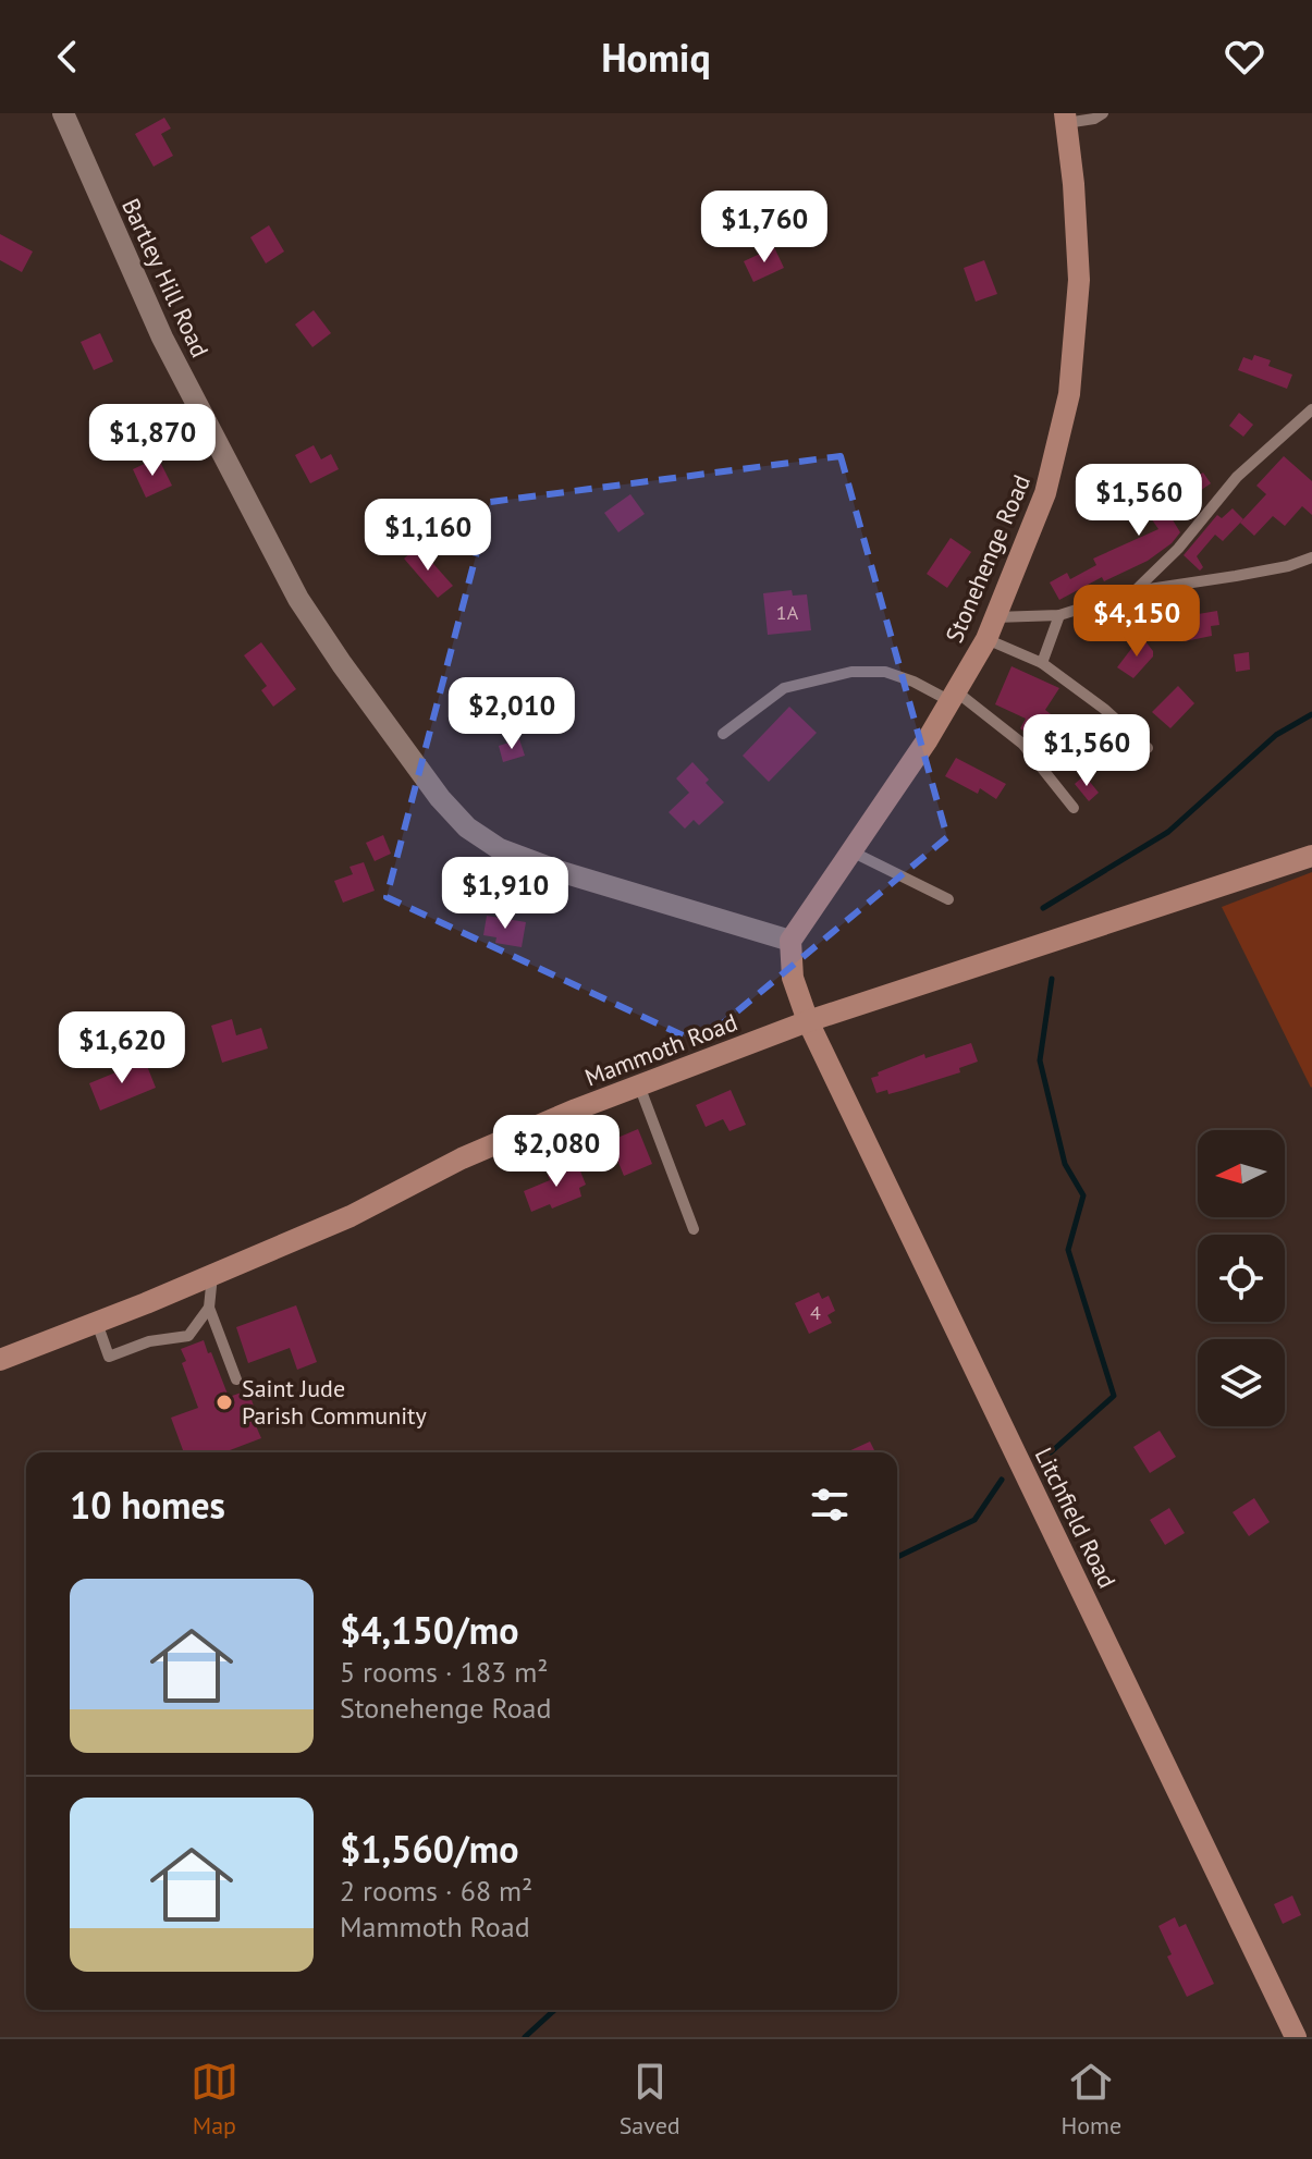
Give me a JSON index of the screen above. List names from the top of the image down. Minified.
{"streets":{"street":["Bartley Hill Road","Stonehenge Road","Mammoth Road","Litchfield Road"]},"crossings":[["Bartley Hill Road","Stonehenge Road"],["Mammoth Road","Litchfield Road"]],"places":["Saint Jude Parish Community"],"house_numbers":["1A","4"],"north":"left","page":{"header":"Homiq","price":["$1,760","$1,870","$1,560","$1,160","$4,150","$2,010","$1,560","$1,910","$1,620","$2,080"],"heading":"10 homes","list":[{"name":"$4,150/mo","note":"5 rooms · 183 m² · Stonehenge Road"},{"name":"$1,560/mo","note":"2 rooms · 68 m² · Mammoth Road"}],"tabs":["Map","Saved","Home"]}}
